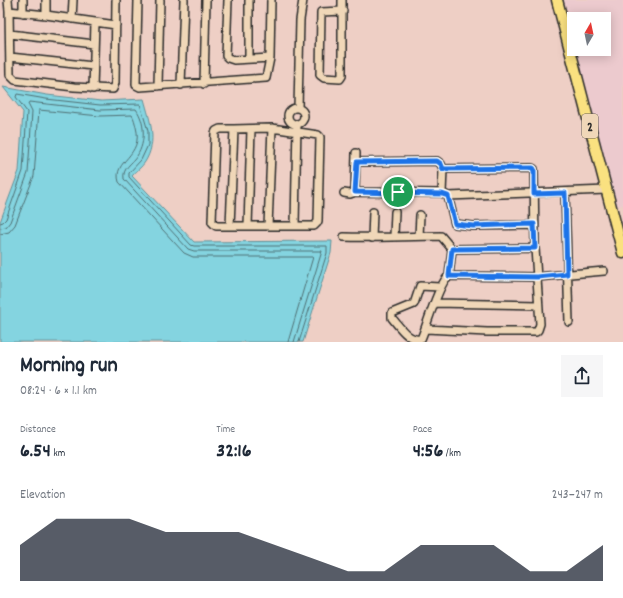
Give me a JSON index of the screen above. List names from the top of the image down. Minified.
{"streets":{"highway":["2"]},"north":"top","page":{"heading":["Morning run","08:24 · 6 × 1.1 km"],"stats":[["Distance","6.54 km"],["Time","32:16"],["Pace","4:56 /km"]],"chart":["Elevation","243–247 m"]}}
